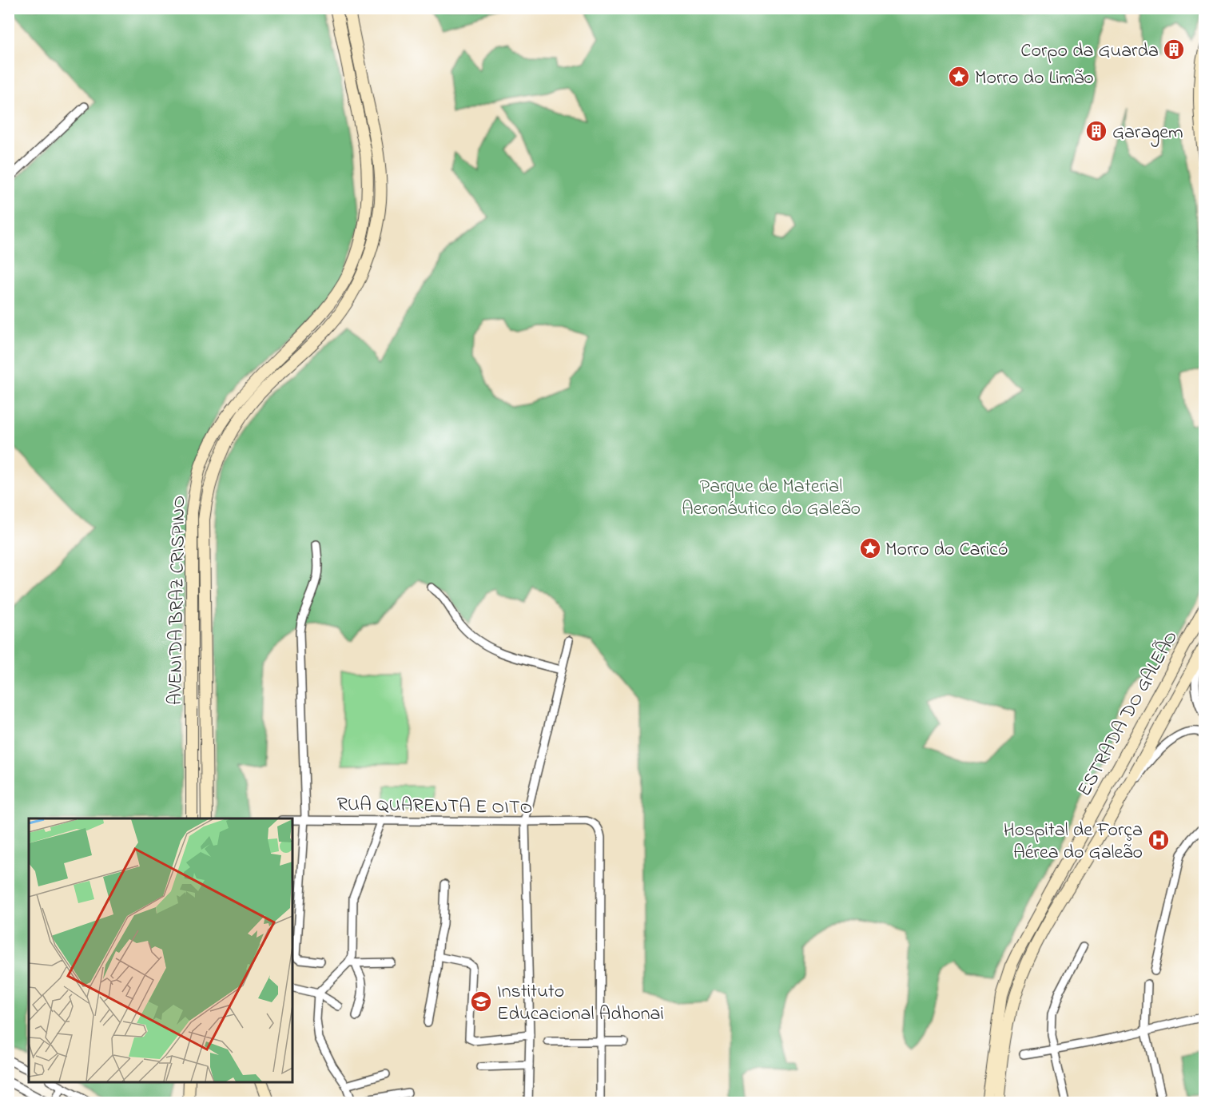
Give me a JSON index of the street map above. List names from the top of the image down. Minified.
{"streets":{"main road":["AVENIDA BRAZ CRISPINO","ESTRADA DO GALEÃO"],"street":["RUA QUARENTA E OITO"]},"parks":["Parque de Material Aeronáutico do Galeão"],"places":{"building":["Corpo da Guarda","Garagem"],"place":["Morro do Limão","Morro do Caricó"],"hospital":["Hospital de Força Aérea do Galeão"],"school or university":["Instituto Educacional Adhonai"]}}
